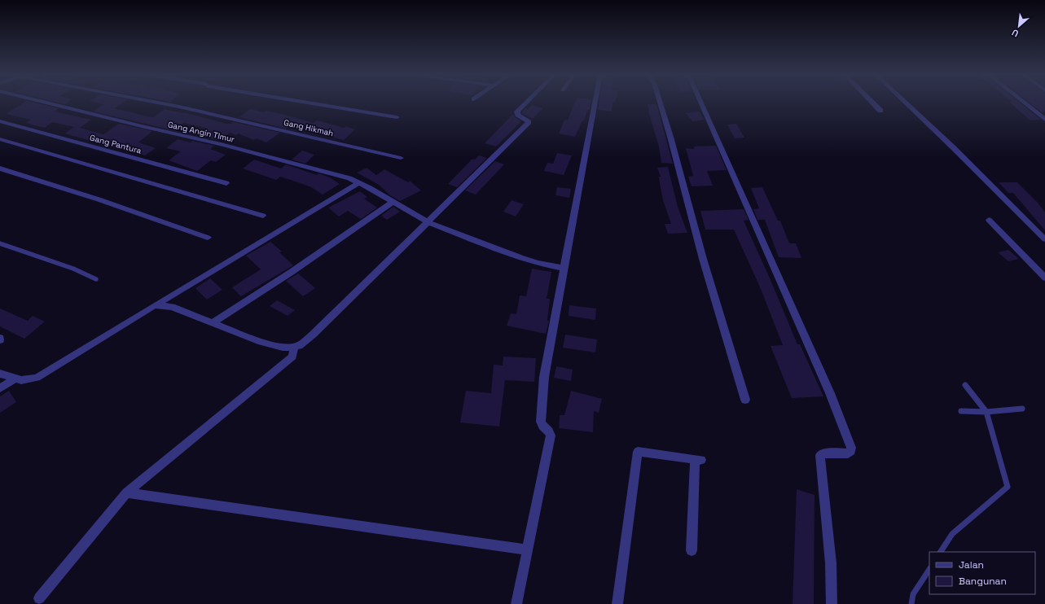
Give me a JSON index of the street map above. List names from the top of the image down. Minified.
{"streets":{"street":["Gang Hikmah","Gang Angin TImur","Gang Pantura"]},"legend":["Jalan","Bangunan"],"north":"bottom left"}
